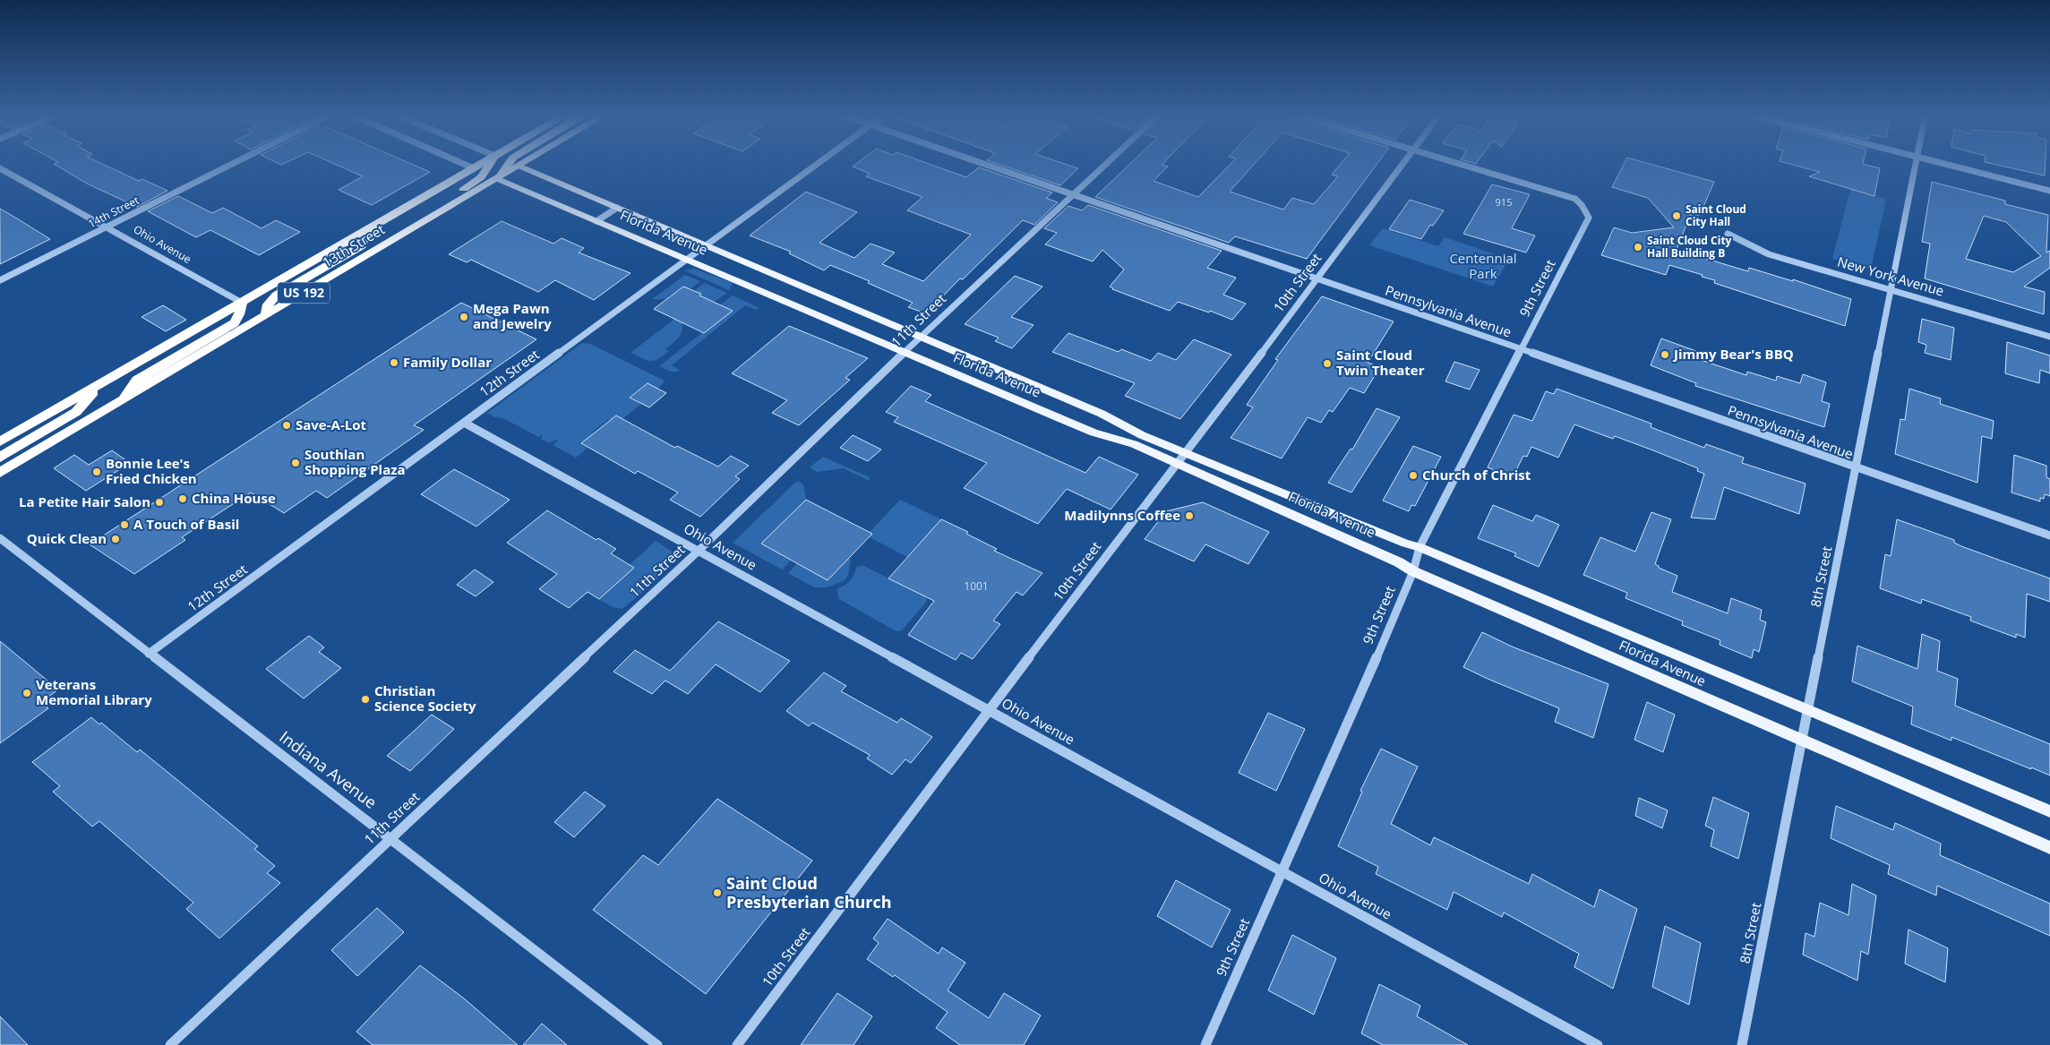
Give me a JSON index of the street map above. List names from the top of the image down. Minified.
{"streets":{"highway":["13th Street","US 192"],"main road":["Florida Avenue"],"street":["14th Street","Ohio Avenue","New York Avenue","10th Street","9th Street","Pennsylvania Avenue","11th Street","12th Street","8th Street","Indiana Avenue"]},"crossings":[["14th Street","Ohio Avenue"],["Florida Avenue","13th Street"],["Florida Avenue","10th Street"],["Florida Avenue","9th Street"],["Florida Avenue","11th Street"],["Florida Avenue","12th Street"],["Florida Avenue","8th Street"],["Ohio Avenue","13th Street"],["Ohio Avenue","10th Street"],["Ohio Avenue","9th Street"],["Ohio Avenue","11th Street"],["Ohio Avenue","12th Street"],["New York Avenue","8th Street"],["10th Street","Pennsylvania Avenue"],["9th Street","Pennsylvania Avenue"],["Pennsylvania Avenue","11th Street"],["Pennsylvania Avenue","8th Street"],["11th Street","Indiana Avenue"],["12th Street","Indiana Avenue"]],"parks":["Centennial Park"],"places":["Saint Cloud City Hall","Saint Cloud City Hall Building B","Mega Pawn and Jewelry","Jimmy Bear's BBQ","Family Dollar","Saint Cloud Twin Theater","Save-A-Lot","Southlan Shopping Plaza","Bonnie Lee's Fried Chicken","Church of Christ","China House","La Petite Hair Salon","Madilynns Coffee","A Touch of Basil","Quick Clean","Veterans Memorial Library","Christian Science Society","Saint Cloud Presbyterian Church"],"house_numbers":["915","1001"]}
